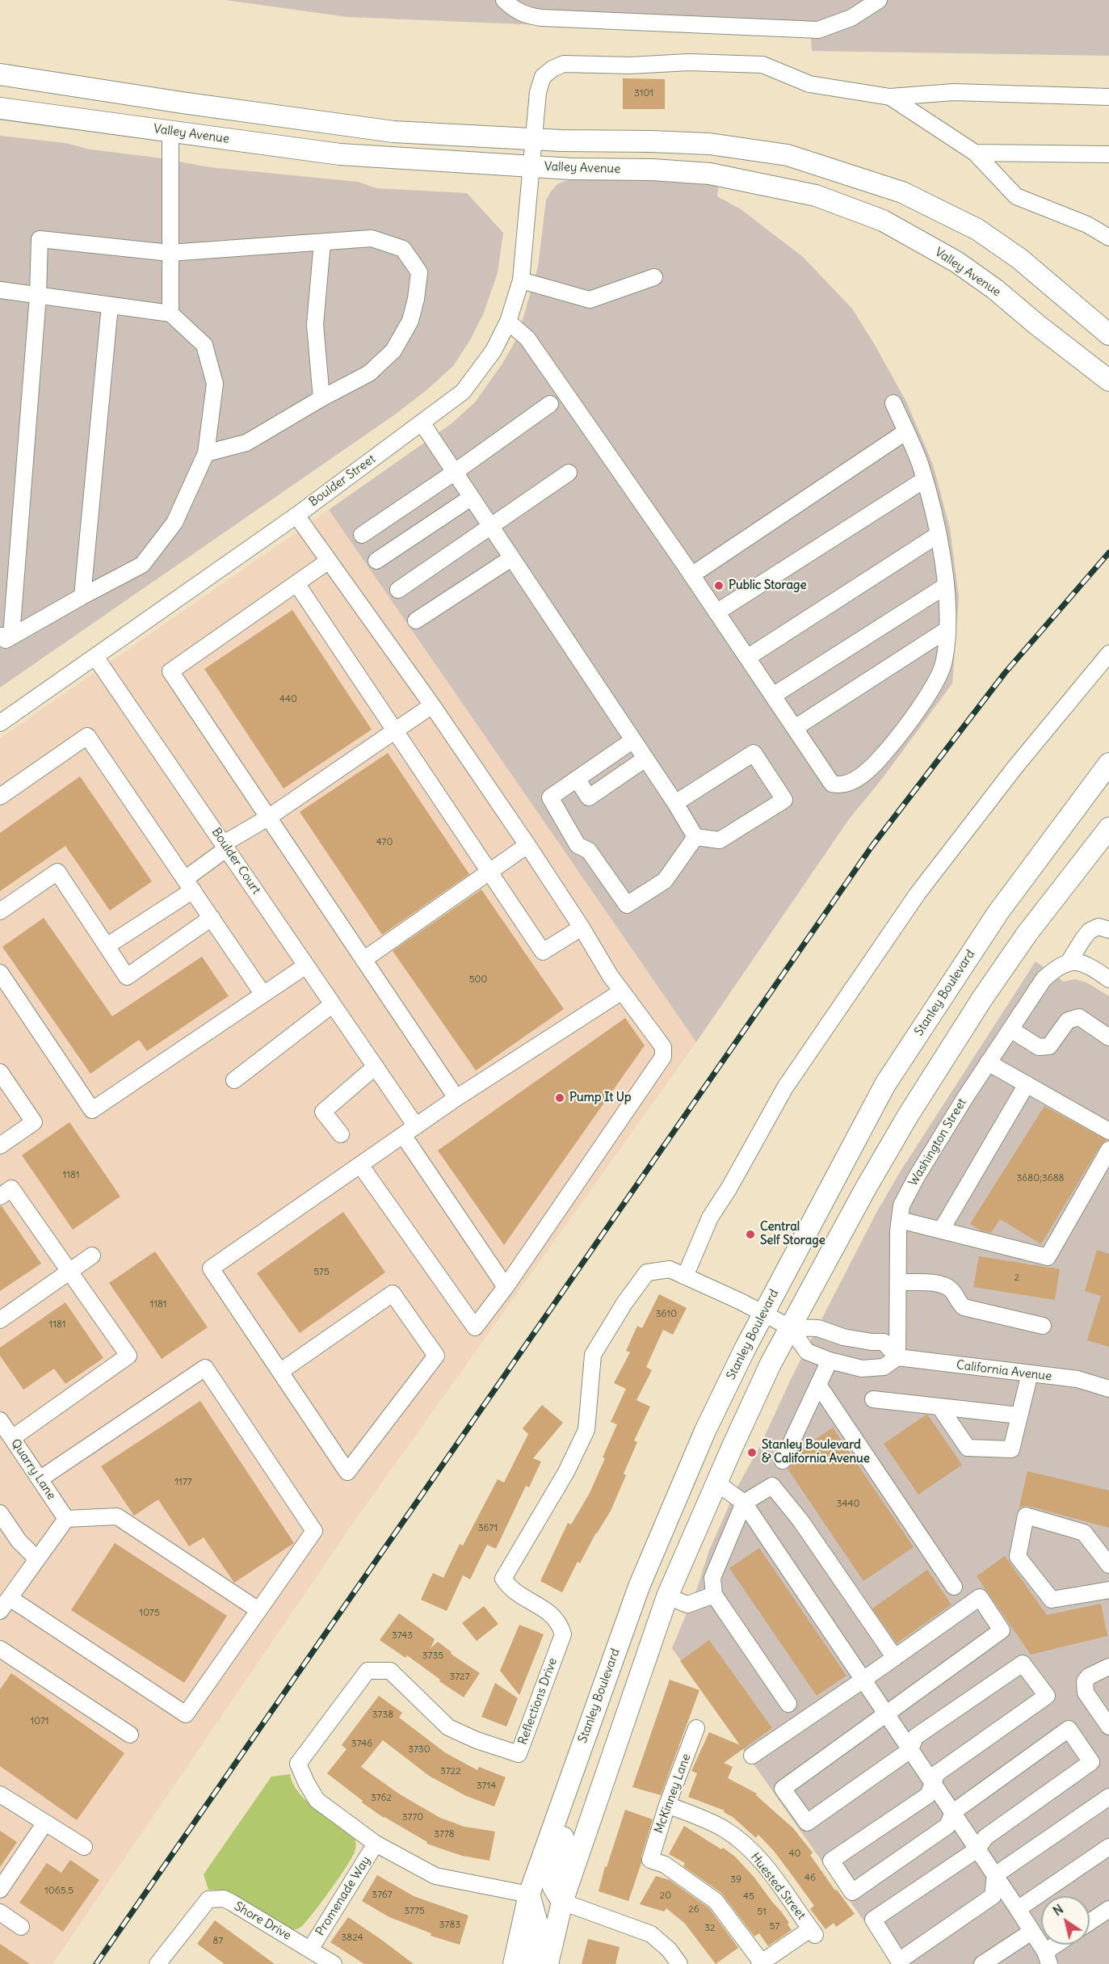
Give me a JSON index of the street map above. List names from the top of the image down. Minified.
{"streets":{"main road":["Valley Avenue","Stanley Boulevard"],"street":["Boulder Street","Boulder Court","Washington Street","California Avenue","Quarry Lane","Reflections Drive","McKinney Lane","Huested Street","Promenade Way","Shore Drive"]},"crossings":[["Valley Avenue","Boulder Street"],["Boulder Street","Boulder Court"],["Stanley Boulevard","Reflections Drive"],["Washington Street","California Avenue"],["Reflections Drive","Promenade Way"],["McKinney Lane","Huested Street"],["Promenade Way","Shore Drive"]],"places":["Public Storage","Pump It Up","Central Self Storage","Stanley Boulevard & California Avenue"],"house_numbers":["3101","440","470","500","1181","3680;3688","575","2","1181","3610","1181","1177","3440","3671","1075","3743","3735","3727","3738","1071","3746","3730","3722","3714","3762","3770","3778","40","46","39","1065.5","3767","20","45","26","3775","51","3783","57","32","3824","87"],"north":"top left"}
